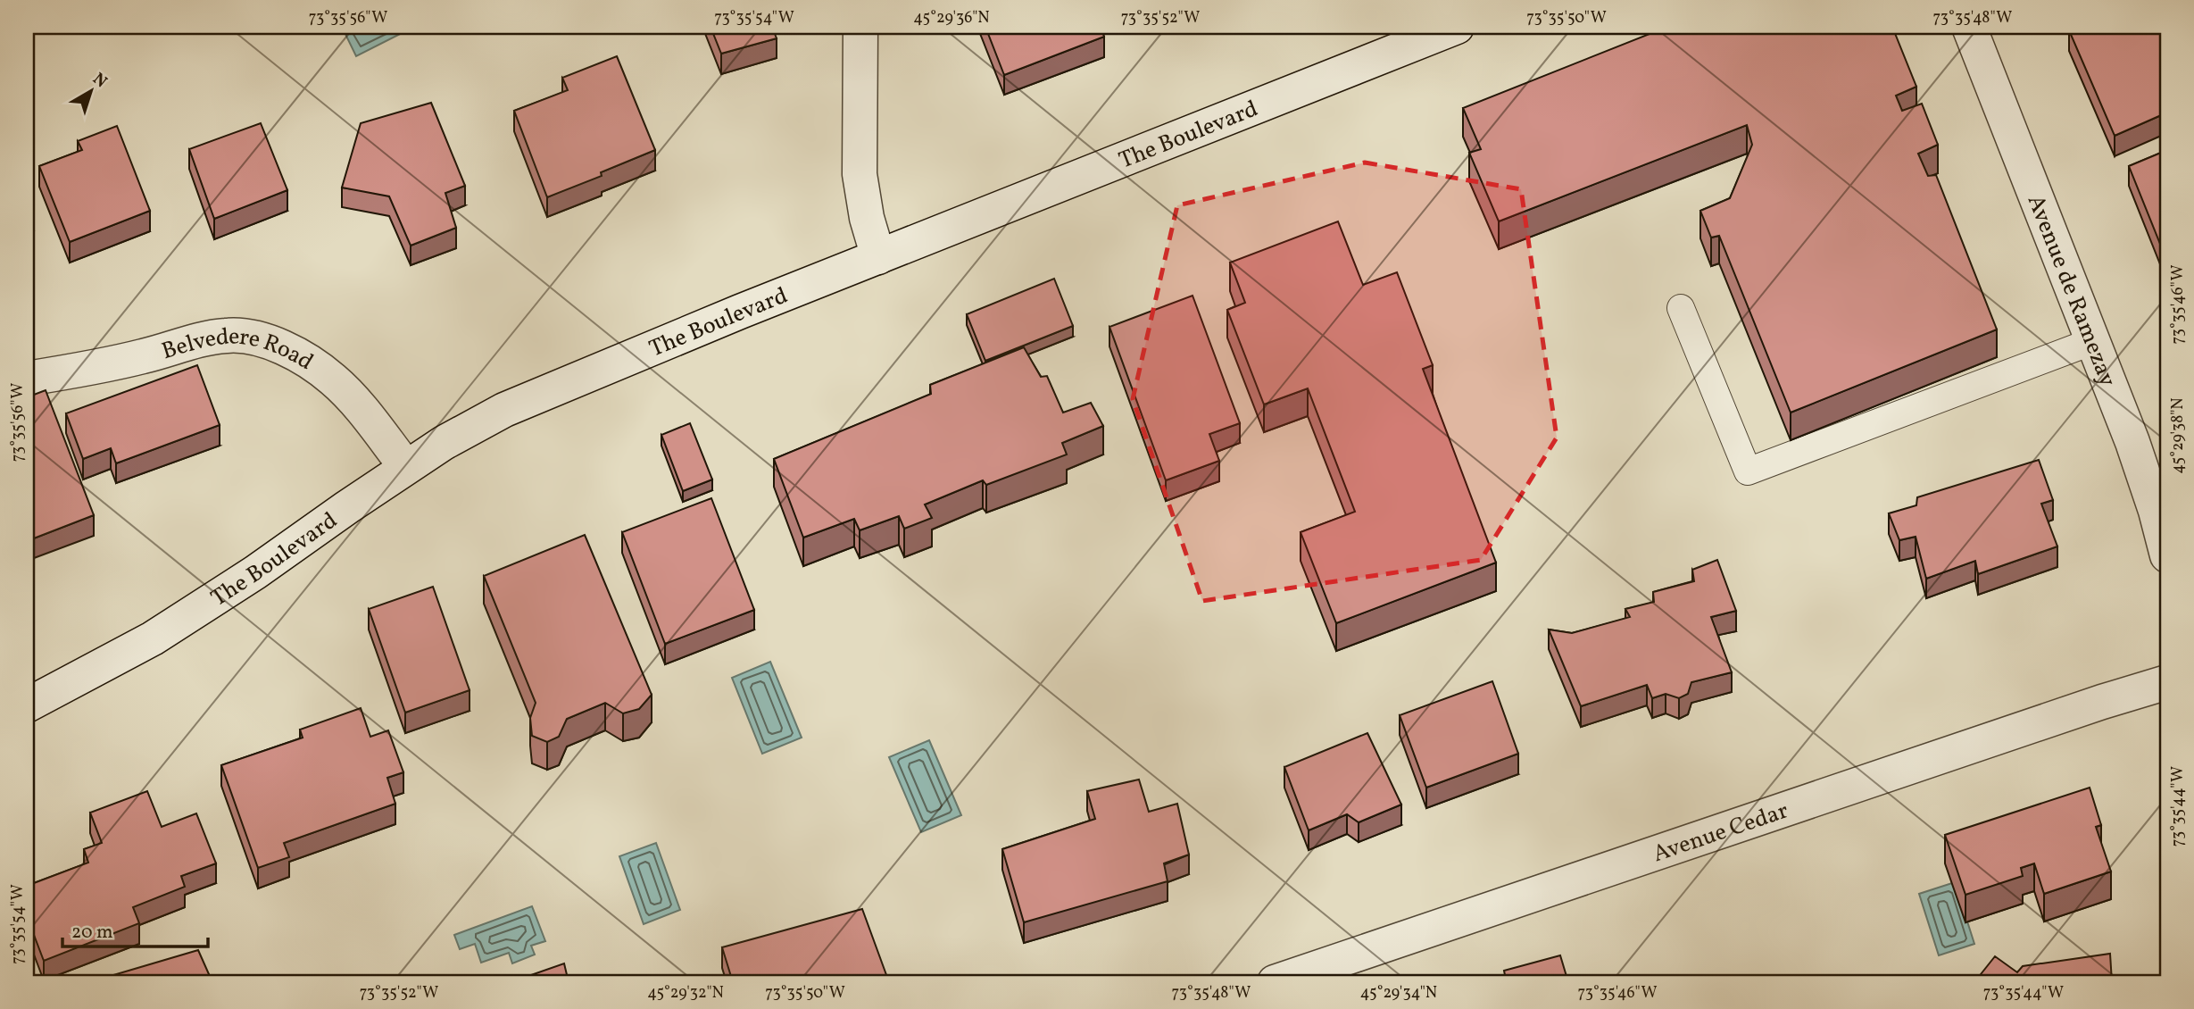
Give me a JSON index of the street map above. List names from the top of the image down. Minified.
{"streets":{"street":["The Boulevard","Avenue de Ramezay","Belvedere Road","Avenue Cedar"]},"crossings":[["The Boulevard","Belvedere Road"]],"scale_bar":"20 m","north":"top right","coordinates":["73°35'56\"W","73°35'54\"W","45°29'36\"N","73°35'52\"W","73°35'50\"W","73°35'48\"W","73°35'46\"W","45°29'38\"N","73°35'44\"W","45°29'32\"N","45°29'34\"N"]}
